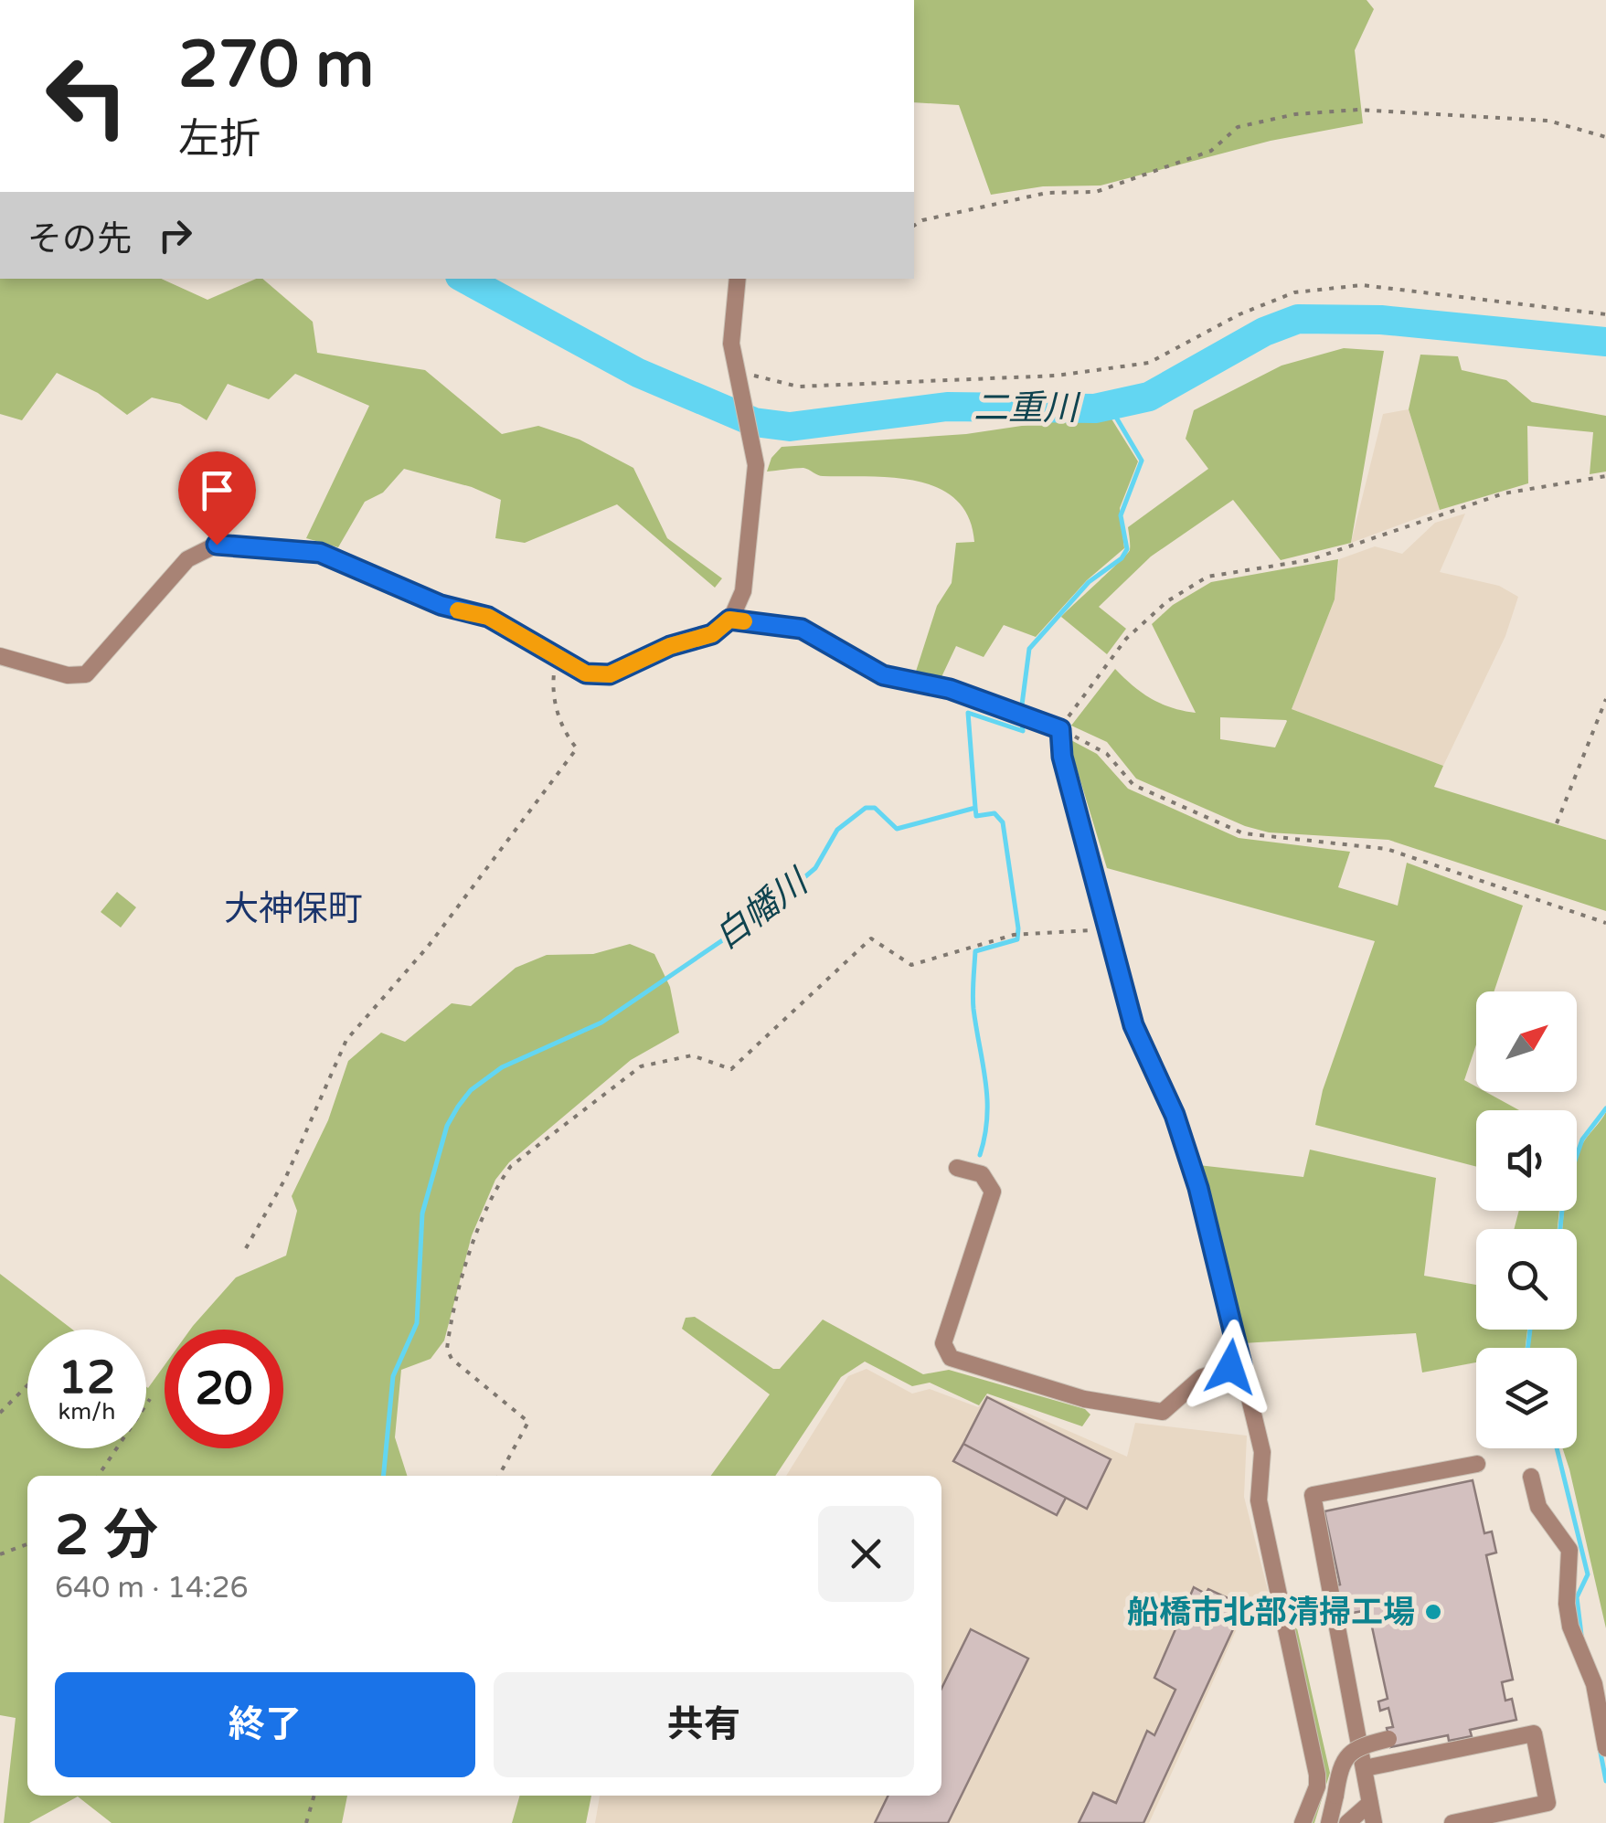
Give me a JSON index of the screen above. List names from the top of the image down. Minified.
{"districts":["大神保町"],"water":["二重川","白幡川"],"places":["船橋市北部清掃工場"],"north":"top right","page":{"turn":["270 m","左折"],"then":"その先","speed":"12 km/h","limit":"20","heading":["2 分","640 m · 14:26"],"buttons":["終了","共有"]}}
